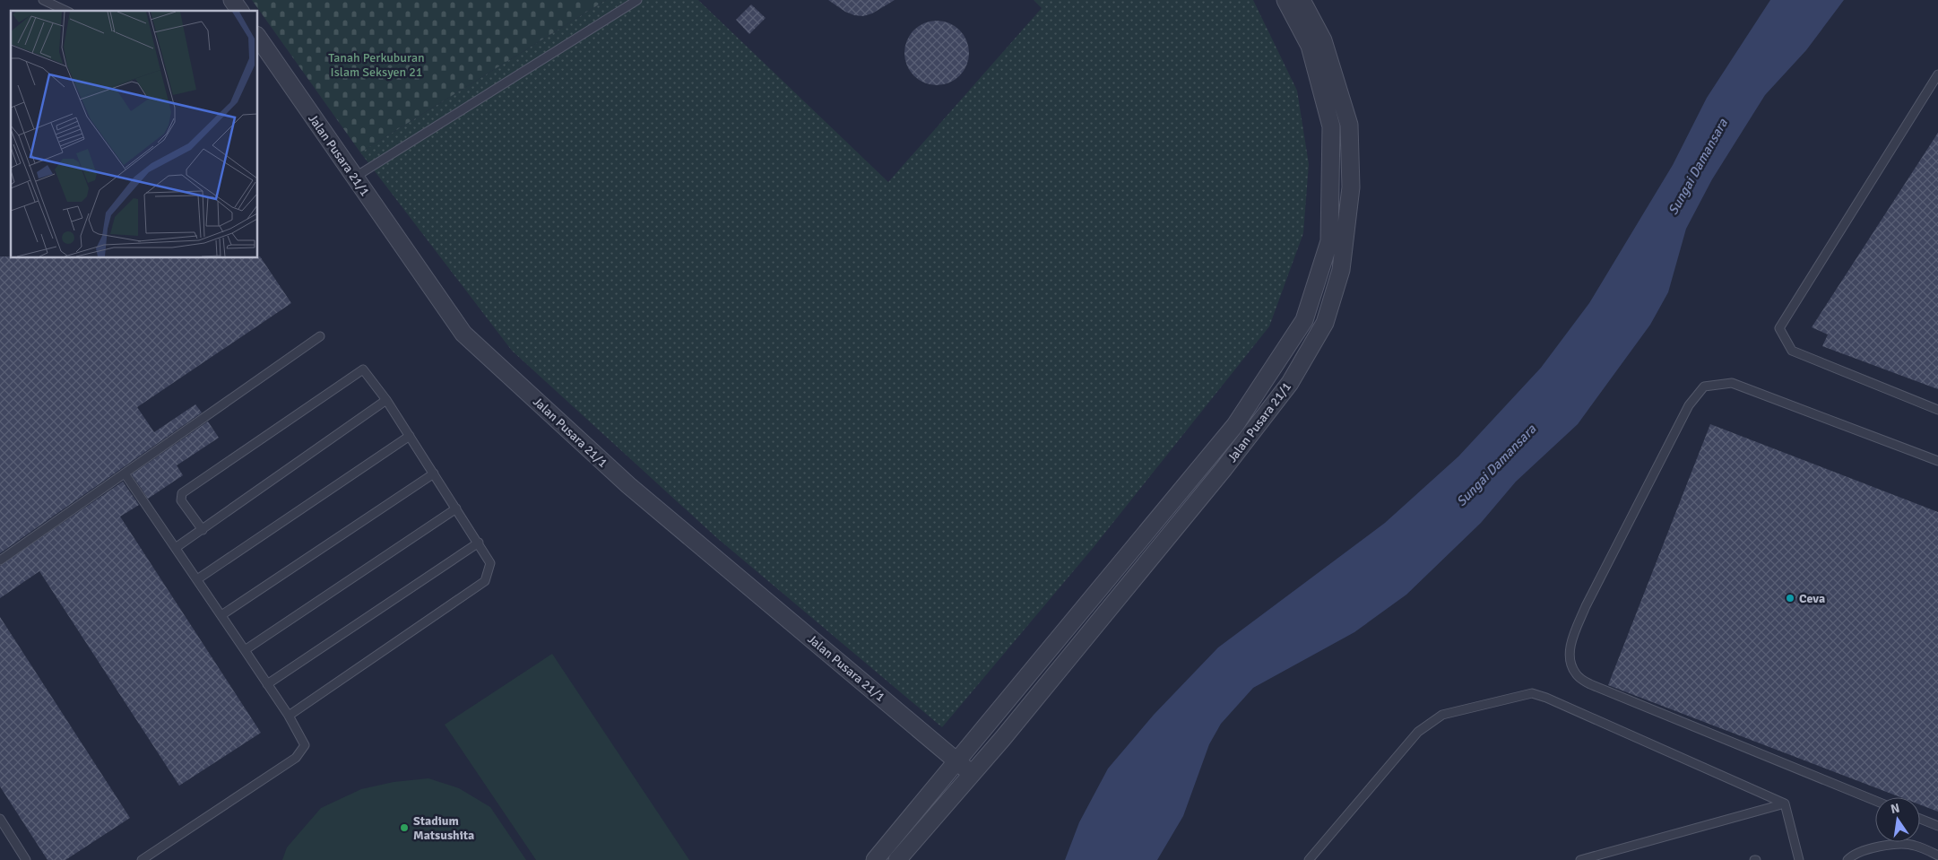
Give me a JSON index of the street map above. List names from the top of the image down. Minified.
{"streets":{"street":["Jalan Pusara 21/1"]},"water":["Sungai Damansara"],"parks":["Tanah Perkuburan Islam Seksyen 21"],"places":["Ceva","Stadium Matsushita"],"north":"top"}
